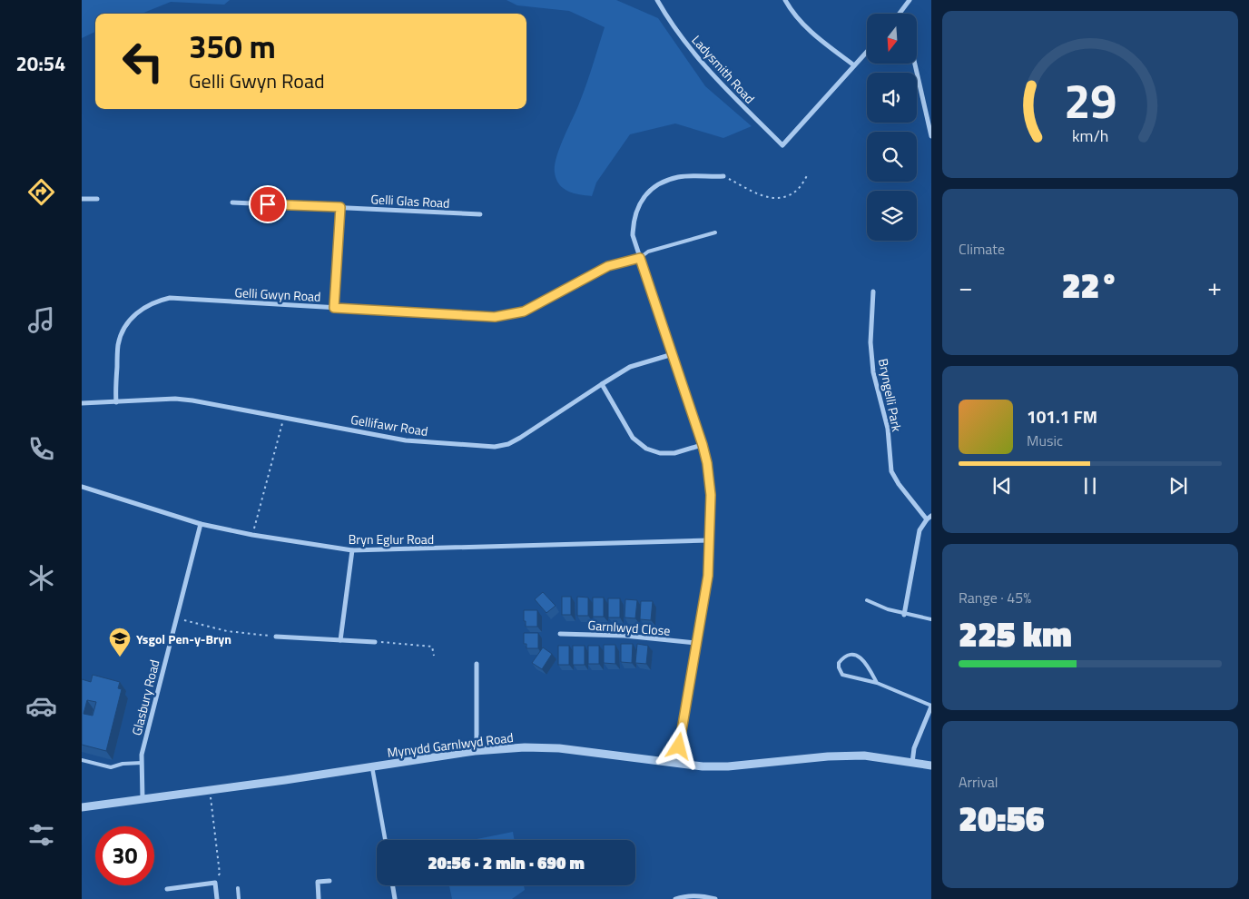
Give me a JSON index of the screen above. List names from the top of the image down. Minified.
{"streets":{"street":["Ladysmith Road","Gelli Glas Road","Gelli Gwyn Road","Bryngelli Park","Gellifawr Road","Bryn Eglur Road","Garnlwyd Close","Glasbury Road","Mynydd Garnlwyd Road"]},"crossings":[["Gelli Gwyn Road","Gellifawr Road"],["Bryn Eglur Road","Glasbury Road"],["Glasbury Road","Mynydd Garnlwyd Road"]],"places":{"school or university":["Ysgol Pen-y-Bryn"]},"north":"bottom","page":{"tabs":"20:54","turn":["350 m","Gelli Gwyn Road"],"tile":["Climate",["Range · 45%","225 km"],["Arrival","20:56"]],"heat":["−","22°","+"],"song":["101.1 FM","Music"],"limit":"30","trip":"20:56 · 2 min · 690 m","gauge":["29","km/h"]}}
